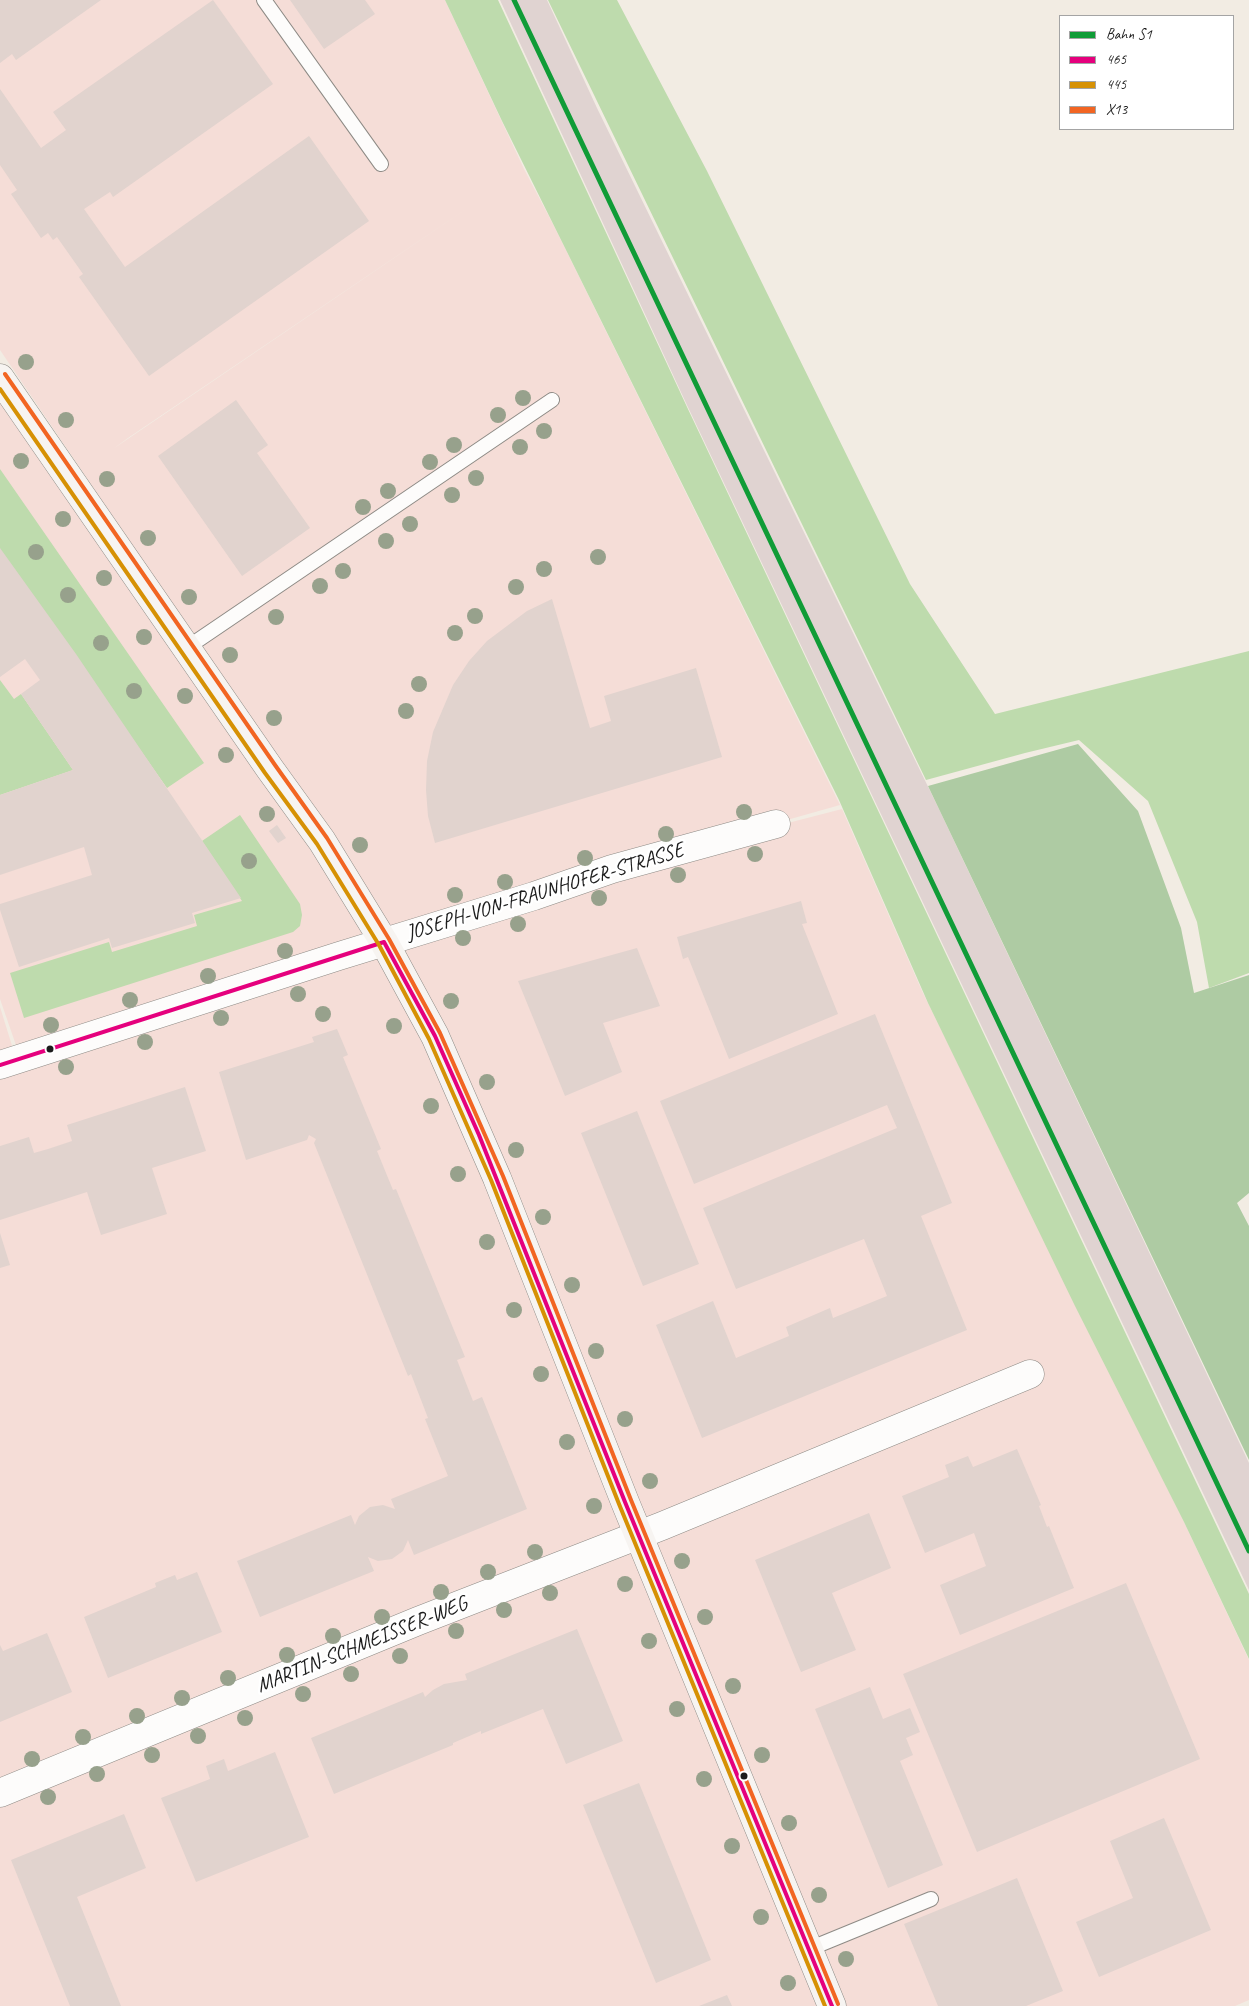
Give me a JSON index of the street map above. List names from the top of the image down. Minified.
{"streets":{"street":["JOSEPH-VON-FRAUNHOFER-STRASSE","MARTIN-SCHMEISSER-WEG"]},"lines":["rail line S1","transit line X13","transit line 445","transit line 465"],"legend":["Bahn S1","465","445","X13"]}
